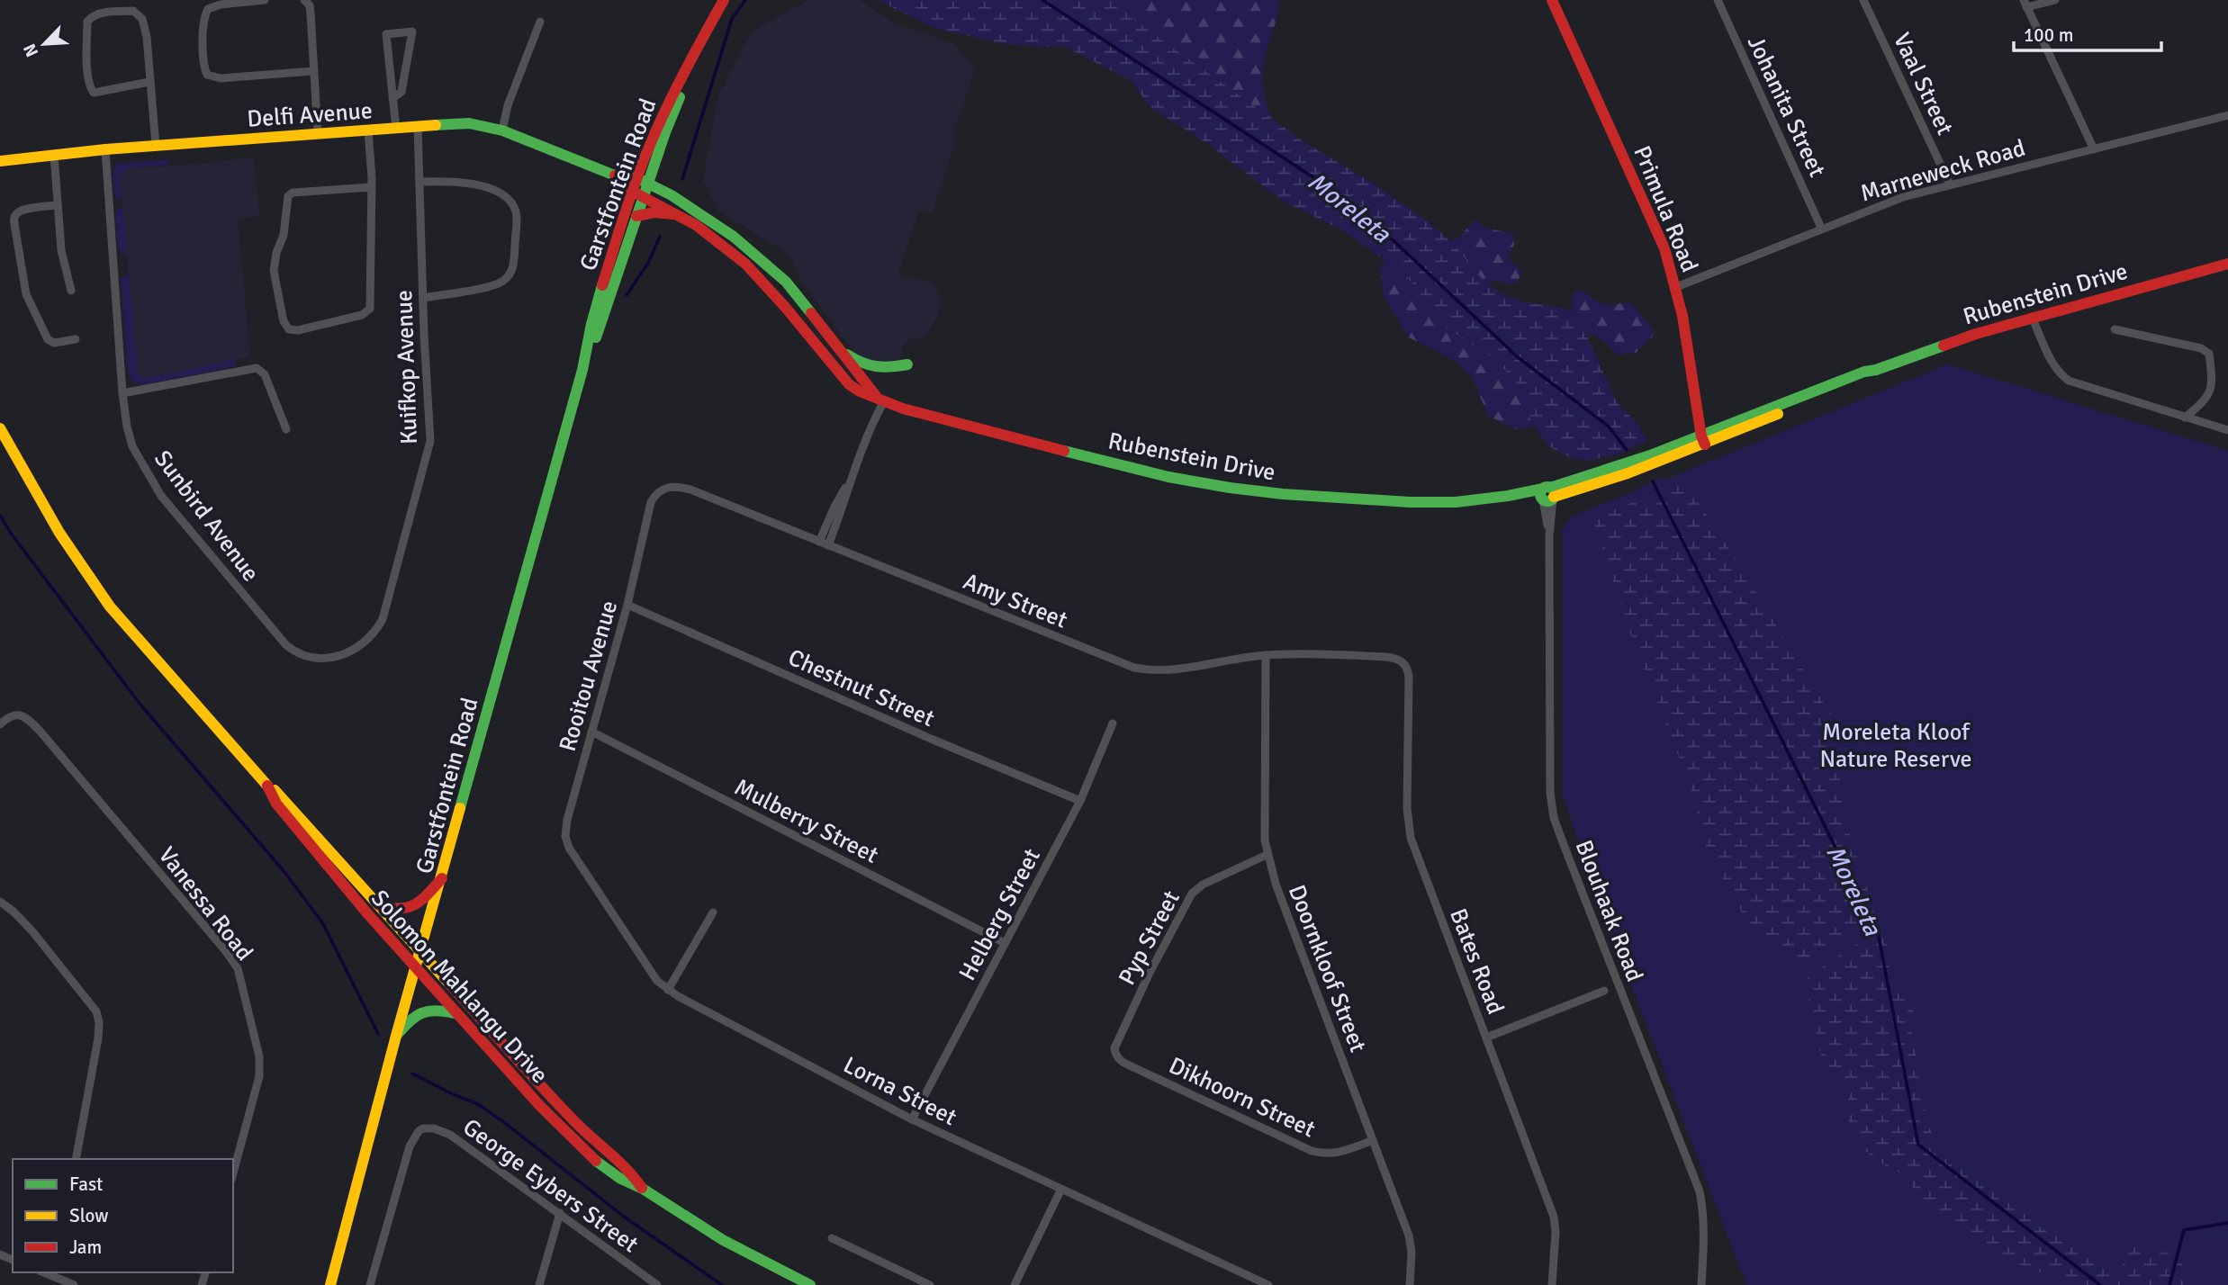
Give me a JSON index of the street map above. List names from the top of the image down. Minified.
{"streets":{"main road":["Delfi Avenue","Garstfontein Road","Primula Road","Rubenstein Drive","Solomon Mahlangu Drive"],"street":["Vaal Street","Johanita Street","Marneweck Road","Kuifkop Avenue","Sunbird Avenue","Amy Street","Rooitou Avenue","Chestnut Street","Mulberry Street","Vanessa Road","Blouhaak Road","Helberg Street","Pyp Street","Bates Road","Doornkloof Street","Lorna Street","Dikhoorn Street","George Eybers Street"]},"crossings":[["Vaal Street","Marneweck Road"],["Johanita Street","Marneweck Road"],["Delfi Avenue","Garstfontein Road"],["Delfi Avenue","Rubenstein Drive"],["Delfi Avenue","Kuifkop Avenue"],["Delfi Avenue","Sunbird Avenue"],["Marneweck Road","Primula Road"],["Garstfontein Road","Rubenstein Drive"],["Garstfontein Road","Solomon Mahlangu Drive"],["Primula Road","Rubenstein Drive"],["Rubenstein Drive","Blouhaak Road"],["Kuifkop Avenue","Sunbird Avenue"],["Amy Street","Rooitou Avenue"],["Amy Street","Bates Road"],["Amy Street","Doornkloof Street"],["Rooitou Avenue","Chestnut Street"],["Rooitou Avenue","Mulberry Street"],["Rooitou Avenue","Lorna Street"],["Chestnut Street","Helberg Street"],["Mulberry Street","Helberg Street"],["Helberg Street","Lorna Street"],["Pyp Street","Doornkloof Street"],["Pyp Street","Dikhoorn Street"],["Doornkloof Street","Dikhoorn Street"]],"water":["Moreleta"],"parks":["Moreleta Kloof Nature Reserve"],"legend":["Fast","Slow","Jam"],"scale_bar":"100 m","north":"bottom left"}
